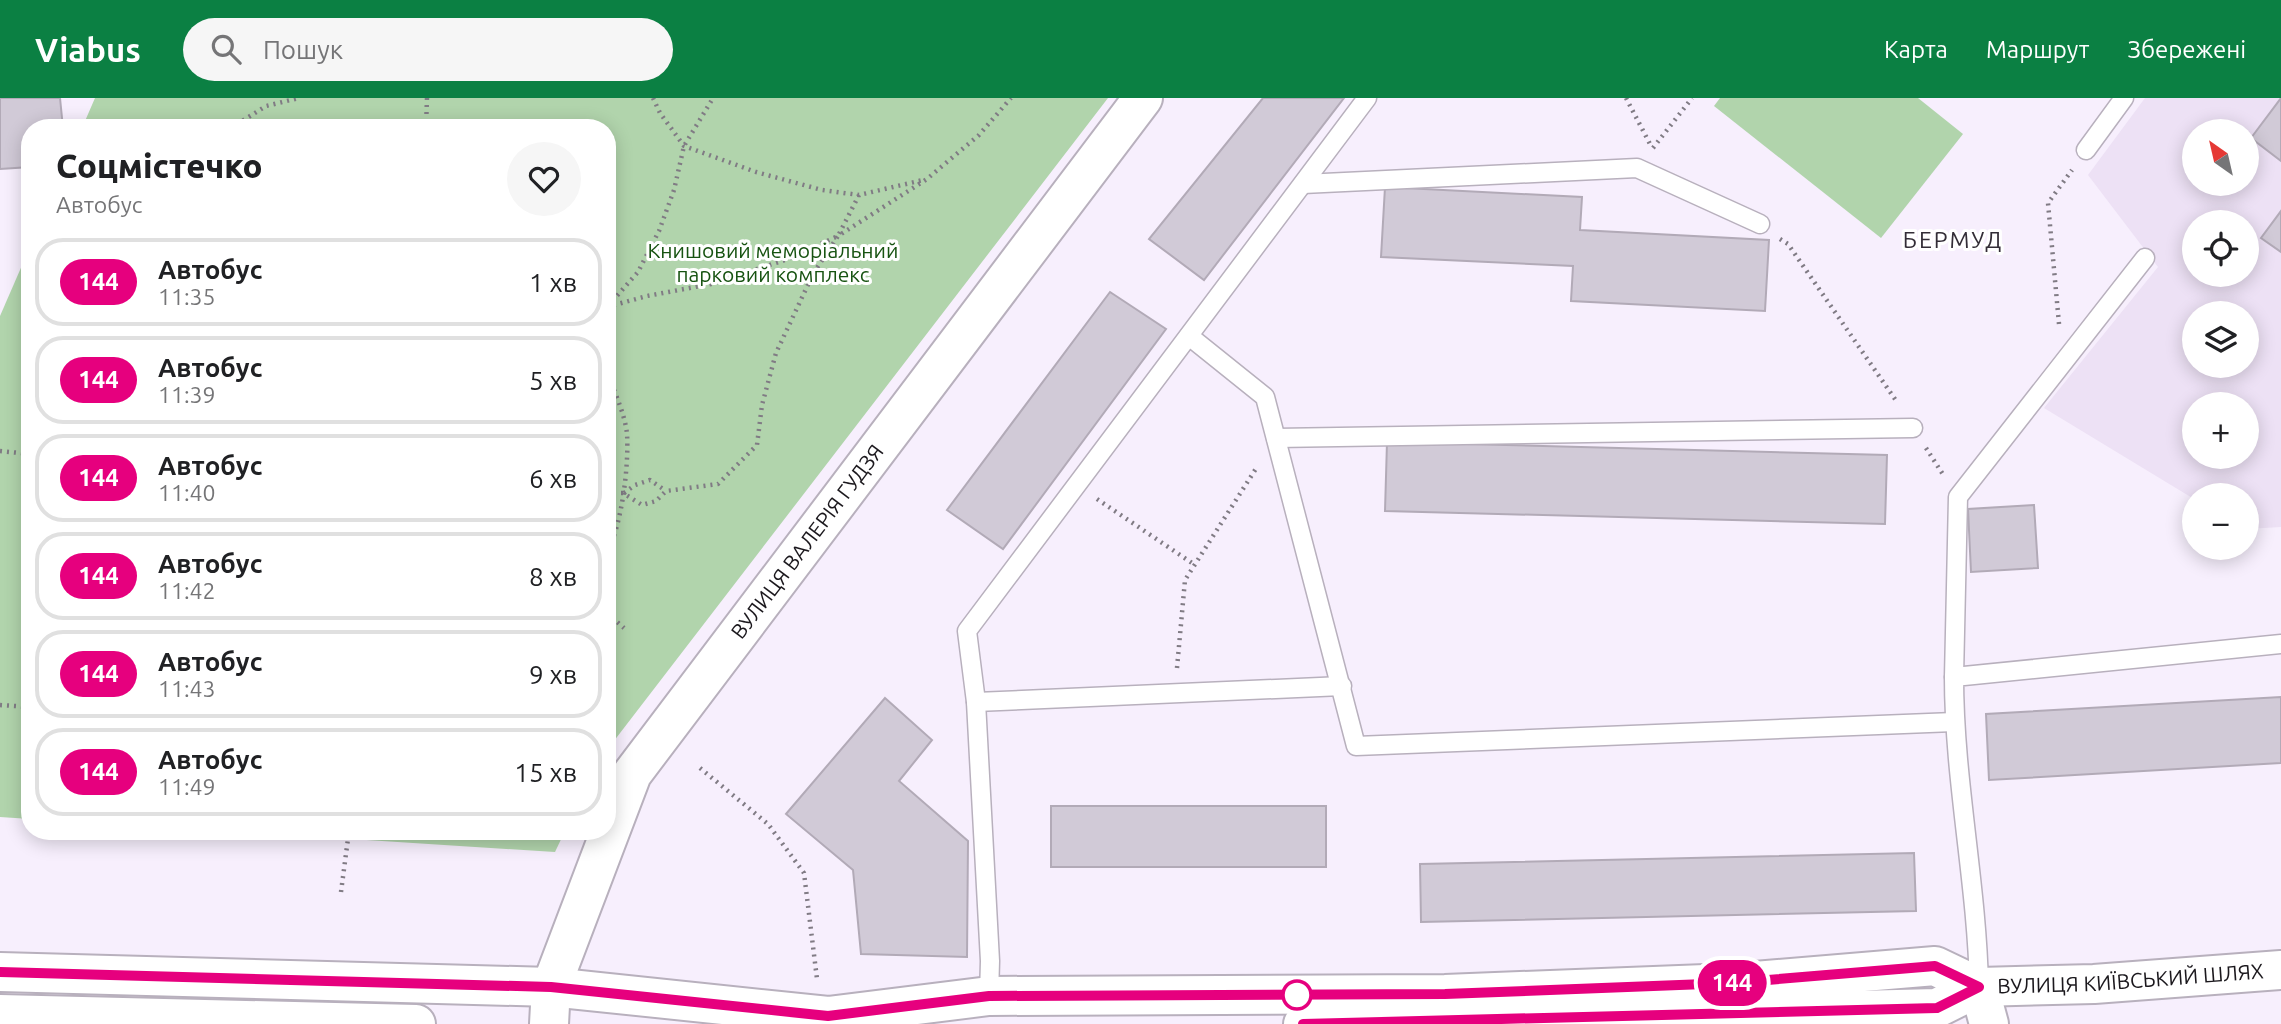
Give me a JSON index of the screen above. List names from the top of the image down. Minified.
{"streets":{"main road":["ВУЛИЦЯ ВАЛЕРІЯ ГУДЗЯ","ВУЛИЦЯ КИЇВСЬКИЙ ШЛЯХ"]},"crossings":[["ВУЛИЦЯ ВАЛЕРІЯ ГУДЗЯ","ВУЛИЦЯ КИЇВСЬКИЙ ШЛЯХ"]],"districts":["БЕРМУД"],"parks":["Книшовий меморіальний парковий комплекс"],"lines":["bus line 144"],"north":"top left","page":{"header":"Viabus","search":"Пошук","nav":["Карта","Маршрут","Збережені"],"on_map":"144","map_buttons":["+","−"],"heading":["Соцмістечко","Автобус"],"list":[{"mark":"144","name":"Автобус","note":"11:35","value":"1 хв"},{"mark":"144","name":"Автобус","note":"11:39","value":"5 хв"},{"mark":"144","name":"Автобус","note":"11:40","value":"6 хв"},{"mark":"144","name":"Автобус","note":"11:42","value":"8 хв"},{"mark":"144","name":"Автобус","note":"11:43","value":"9 хв"},{"mark":"144","name":"Автобус","note":"11:49","value":"15 хв"}]}}
